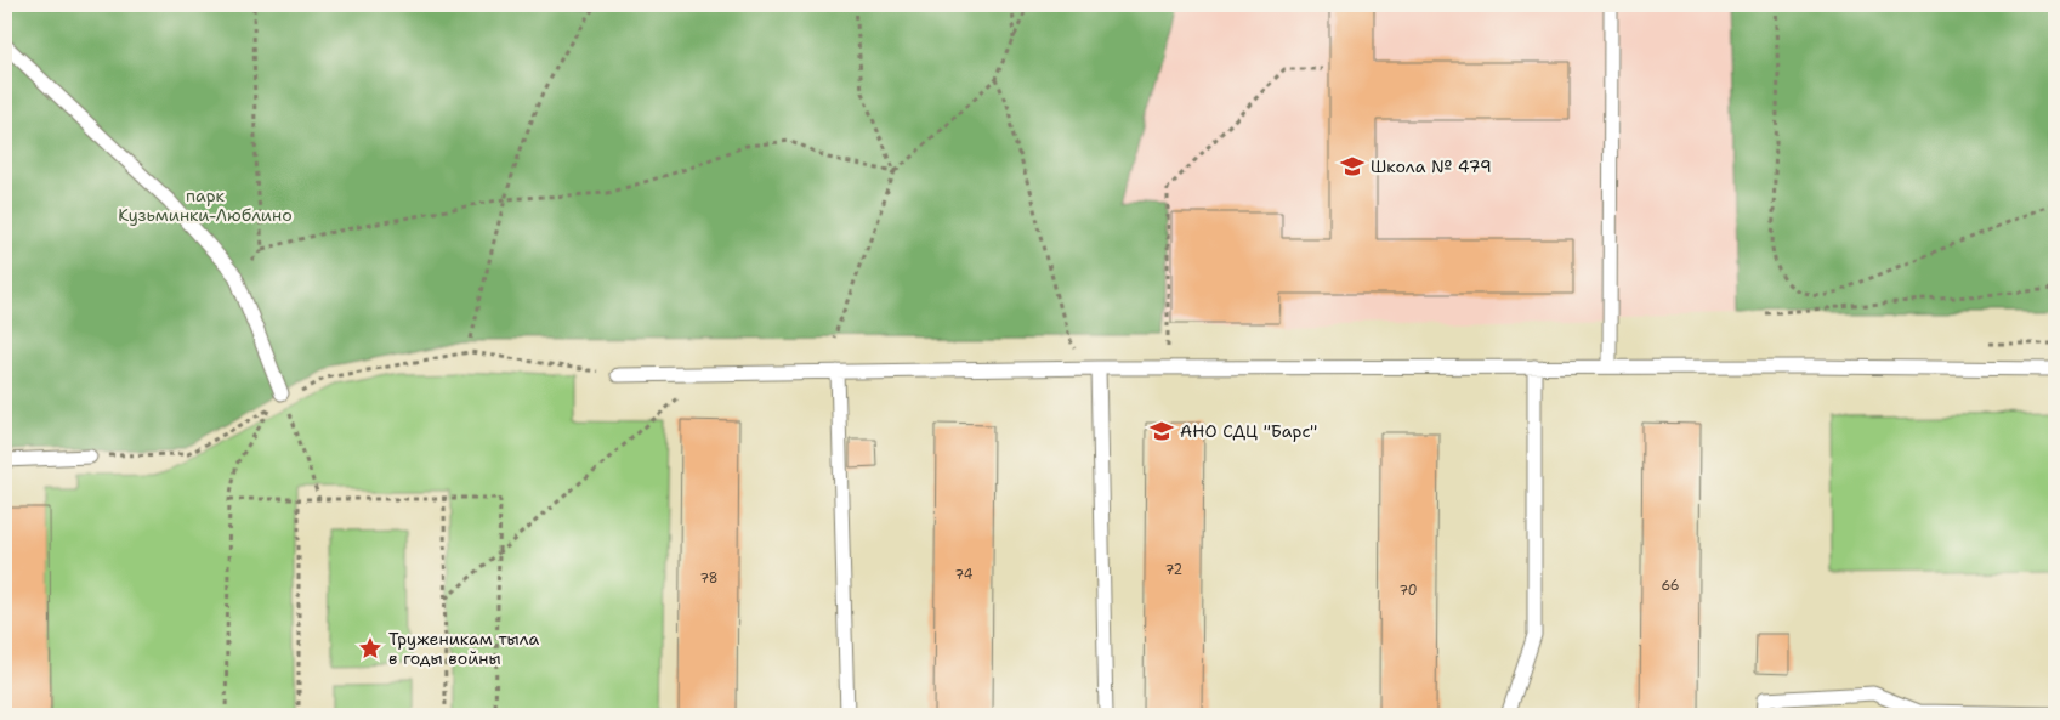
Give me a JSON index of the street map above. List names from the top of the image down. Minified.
{"parks":["парк Кузьминки-Люблино"],"places":{"school or university":["Школа № 479","АНО СДЦ \"Барс\""],"place":["Труженикам тыла в годы войны"]},"house_numbers":["72","74","78","66","70"]}
